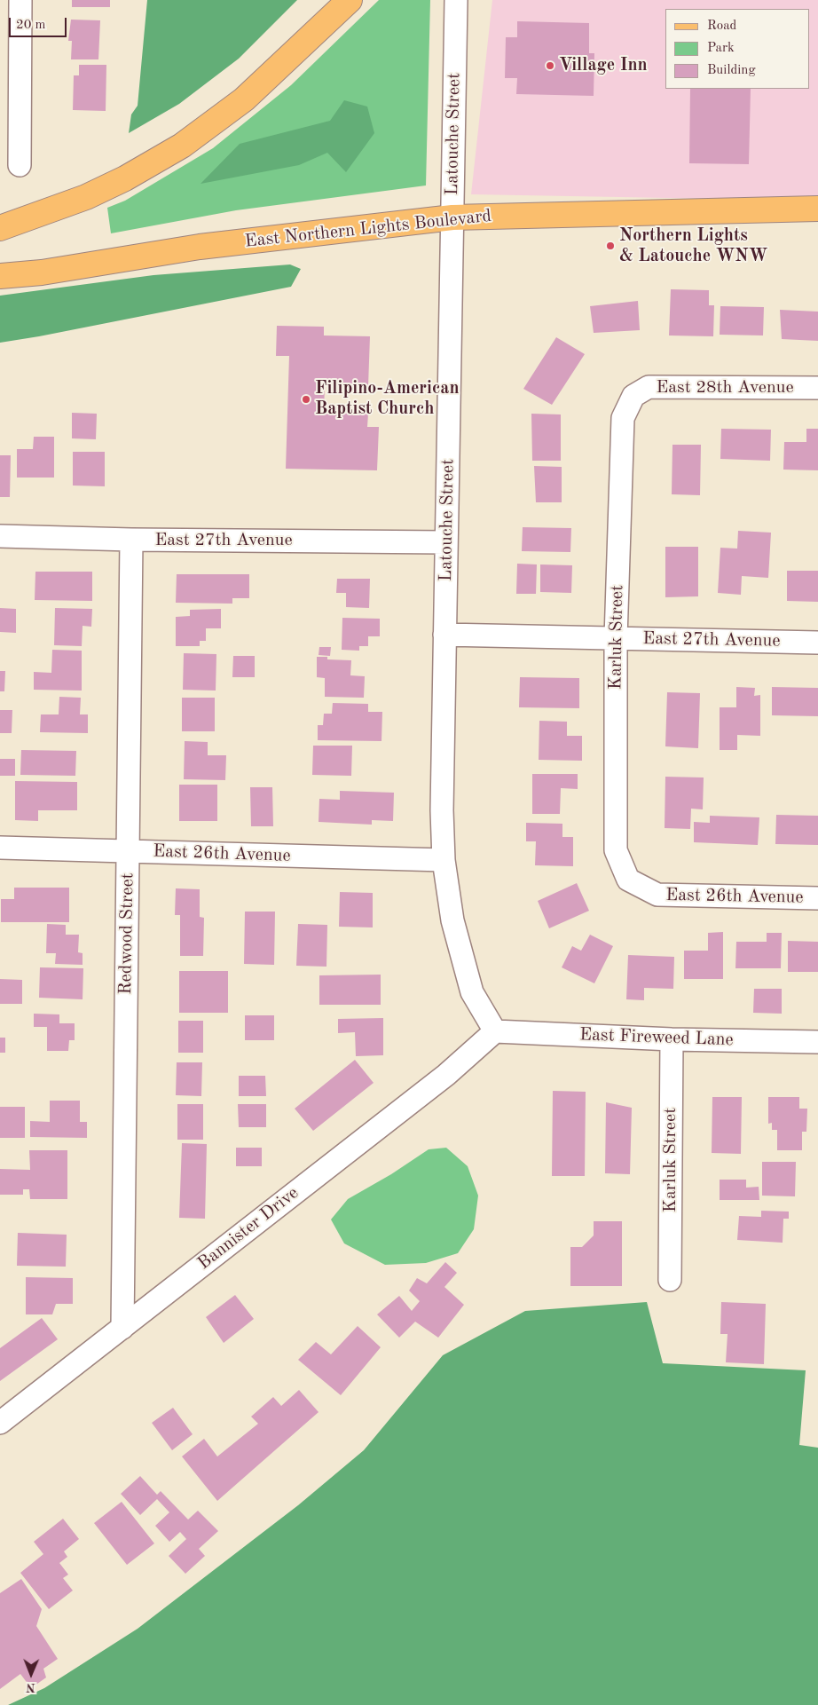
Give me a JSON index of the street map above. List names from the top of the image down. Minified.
{"streets":{"main road":["East Northern Lights Boulevard"],"street":["Latouche Street","East 28th Avenue","East 27th Avenue","Karluk Street","East 26th Avenue","Redwood Street","East Fireweed Lane","Bannister Drive"]},"crossings":[["Latouche Street","East Northern Lights Boulevard"],["Latouche Street","East 27th Avenue"],["Latouche Street","East 26th Avenue"],["Latouche Street","East Fireweed Lane"],["Latouche Street","Bannister Drive"],["East 28th Avenue","Karluk Street"],["East 27th Avenue","Karluk Street"],["East 27th Avenue","Redwood Street"],["Karluk Street","East 26th Avenue"],["Karluk Street","East Fireweed Lane"],["East 26th Avenue","Redwood Street"],["Redwood Street","Bannister Drive"],["East Fireweed Lane","Bannister Drive"]],"places":["Village Inn","Northern Lights & Latouche WNW","Filipino-American Baptist Church"],"legend":["Road","Park","Building"],"scale_bar":"20 m","north":"bottom"}
